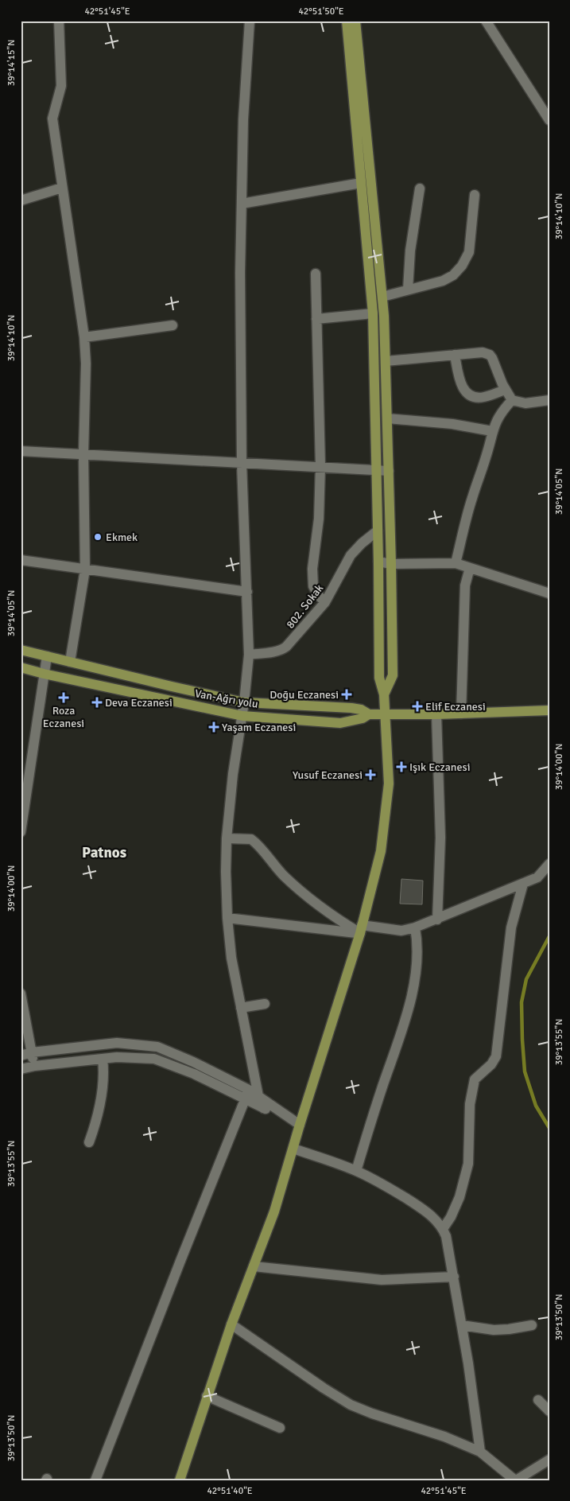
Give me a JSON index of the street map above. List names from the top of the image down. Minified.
{"streets":{"main road":["Van-Ağrı yolu"],"street":["802. Sokak"]},"districts":["Patnos"],"places":{"other":["Ekmek"],"health":["Doğu Eczanesi","Roza Eczanesi","Deva Eczanesi","Elif Eczanesi","Yaşam Eczanesi","Işık Eczanesi","Yusuf Eczanesi"]},"coordinates":["42°51'45\"E","42°51'50\"E","39°14'15\"N","39°14'10\"N","39°14'05\"N","39°14'00\"N","39°13'55\"N","39°13'50\"N","42°51'40\"E"]}
